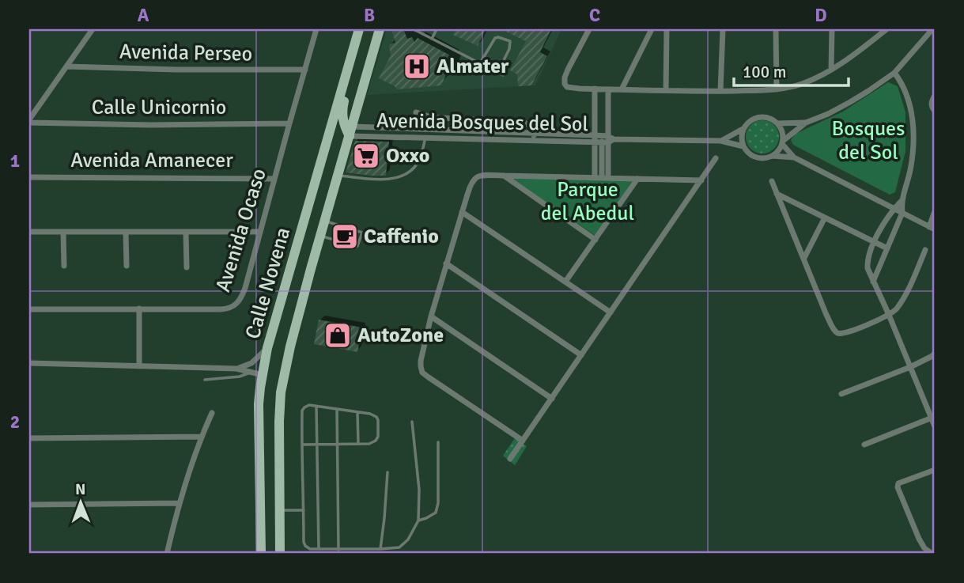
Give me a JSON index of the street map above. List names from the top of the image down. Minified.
{"streets":{"main road":["Calle Novena"],"street":["Avenida Perseo","Calle Unicornio","Avenida Bosques del Sol","Avenida Amanecer","Avenida Ocaso"]},"crossings":[["Avenida Perseo","Avenida Ocaso"],["Calle Unicornio","Avenida Ocaso"],["Avenida Bosques del Sol","Calle Novena"],["Avenida Amanecer","Avenida Ocaso"]],"parks":["Bosques del Sol","Parque del Abedul"],"places":{"hospital":["Almater"],"supermarket":["Oxxo"],"cafe":["Caffenio"],"shop":["AutoZone"]},"scale_bar":"100 m","north":"top","grid":{"columns":["A","B","C","D"],"rows":["1","2"]}}
